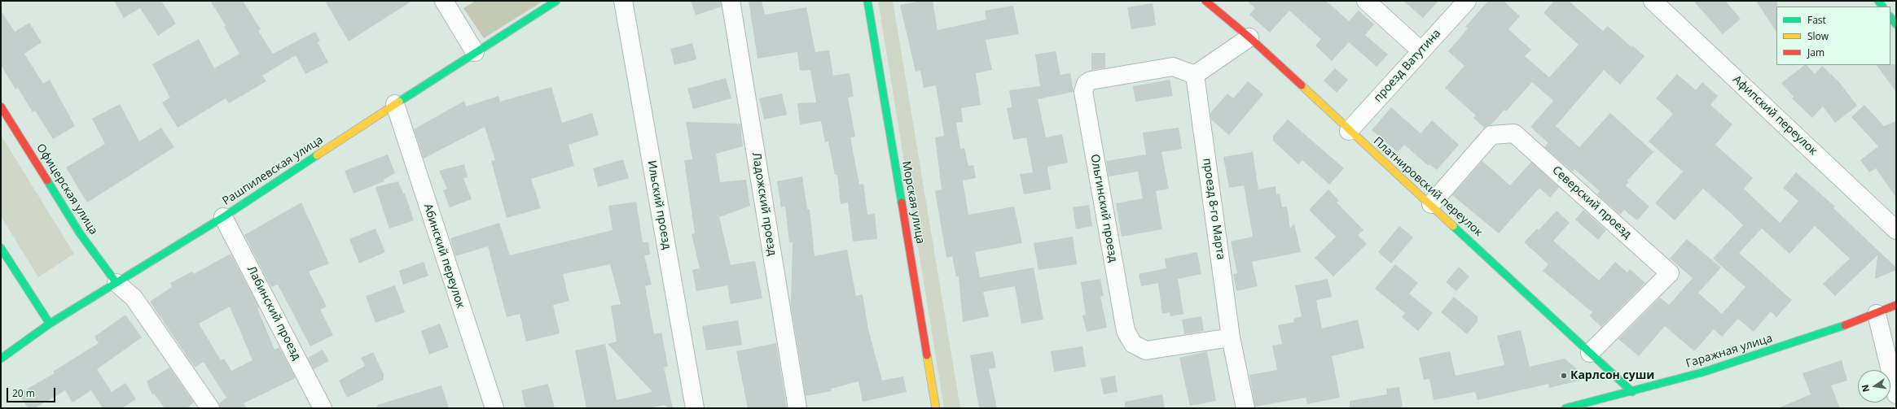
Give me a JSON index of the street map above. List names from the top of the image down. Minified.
{"streets":{"street":["проезд Ватутина","Афипский переулок","Рашпилевская улица","Платнировский переулок","Офицерская улица","Морская улица","Северский проезд","Ладожский проезд","Ильский проезд","Ольгинский проезд","проезд 8-го Марта","Абинский переулок","Лабинский проезд","Гаражная улица"]},"crossings":[["проезд Ватутина","Платнировский переулок"],["Рашпилевская улица","Офицерская улица"],["Рашпилевская улица","Абинский переулок"],["Рашпилевская улица","Лабинский проезд"],["Платнировский переулок","Северский проезд"],["Платнировский переулок","Гаражная улица"],["Ольгинский проезд","проезд 8-го Марта"]],"places":["Карлсон суши"],"legend":["Fast","Slow","Jam"],"scale_bar":"20 m","north":"left"}
